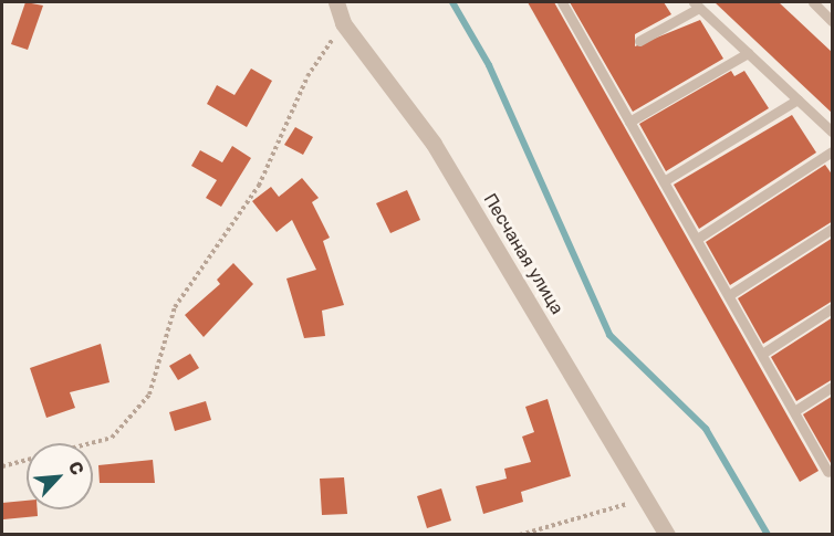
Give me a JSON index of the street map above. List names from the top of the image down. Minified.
{"streets":{"street":["Песчаная улица"]},"north":"top right"}
